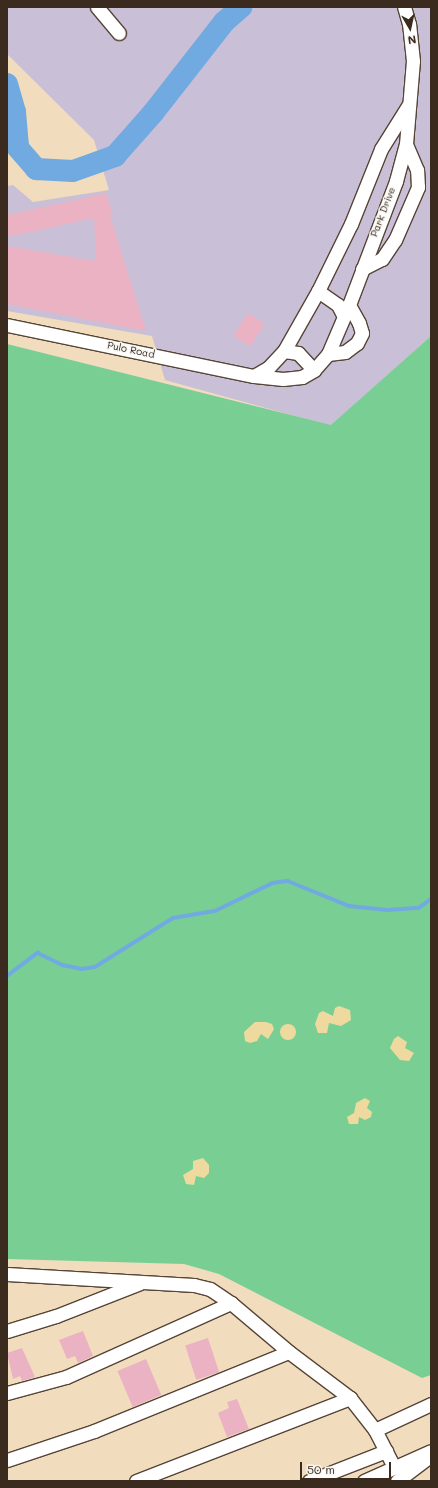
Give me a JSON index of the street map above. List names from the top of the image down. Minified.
{"streets":{"street":["Park Drive","Pulo Road"]},"crossings":[["Park Drive","Pulo Road"]],"scale_bar":"50 m","north":"bottom"}
